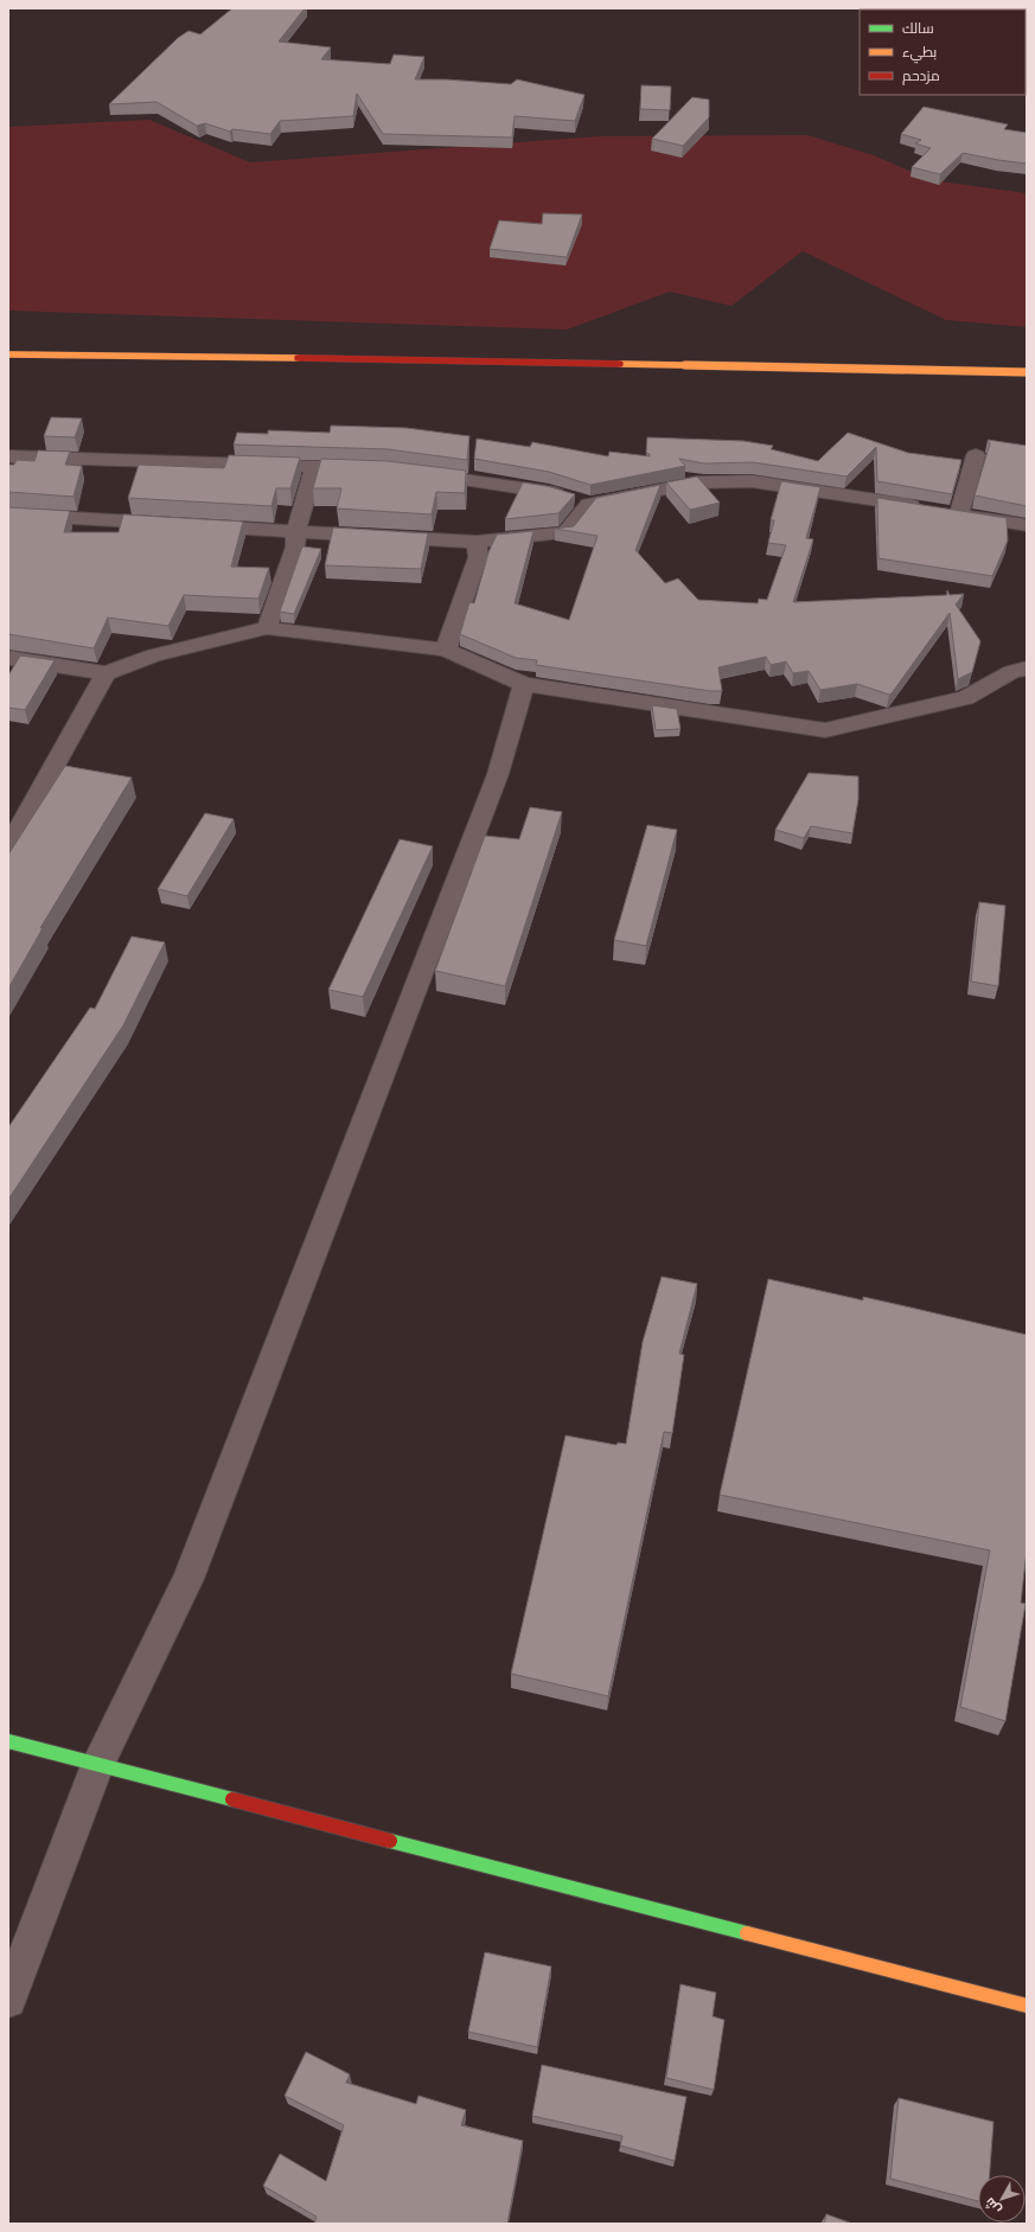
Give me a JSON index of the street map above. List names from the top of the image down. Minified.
{"legend":["سالك","بطيء","مزدحم"],"north":"bottom left"}
